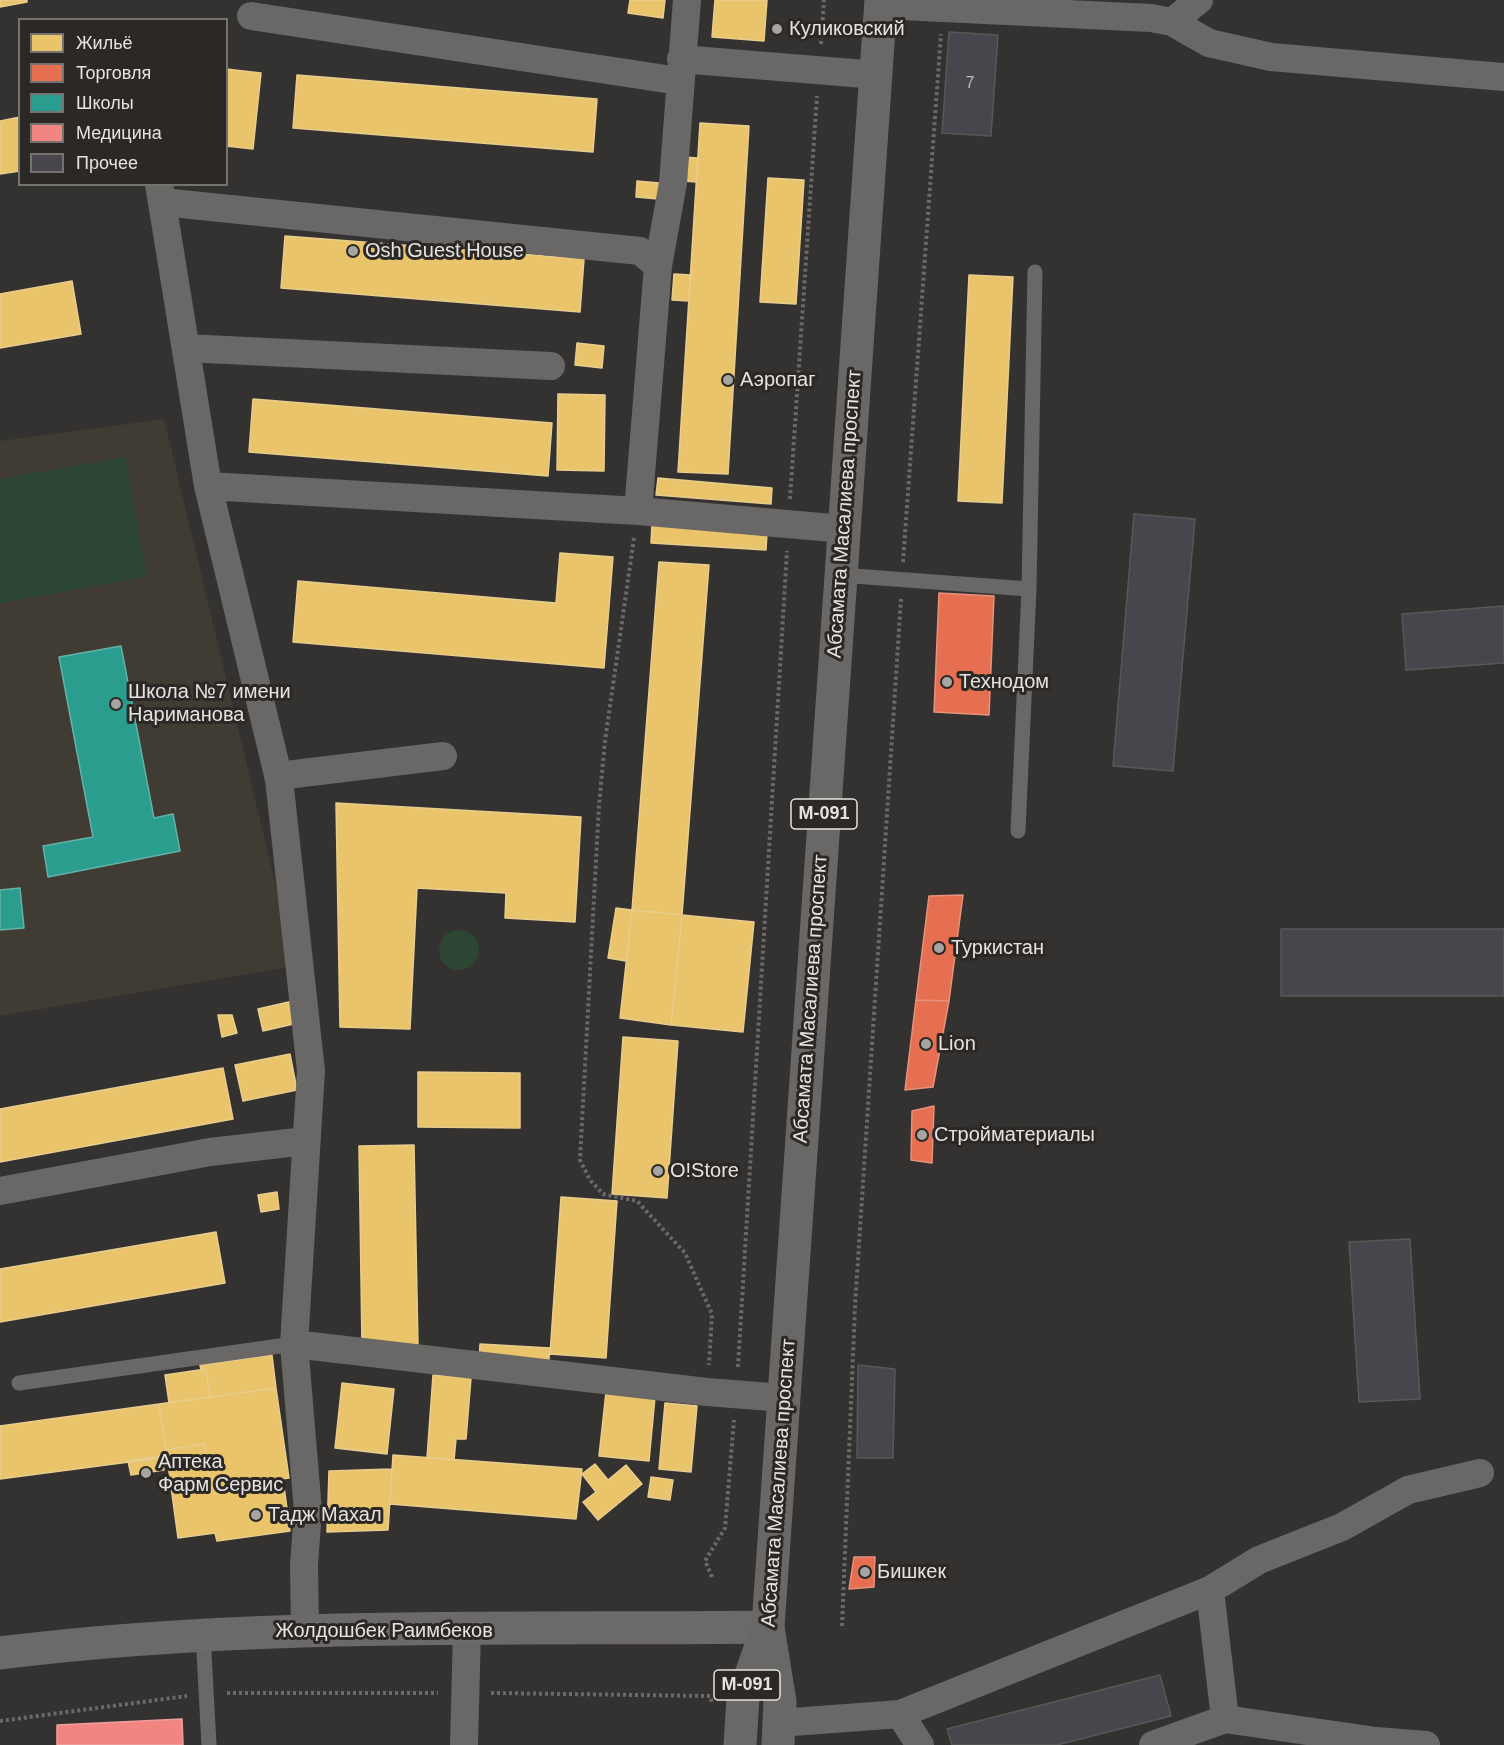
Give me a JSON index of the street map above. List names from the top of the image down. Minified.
{"streets":{"main road":["Абсамата Масалиева проспект","М-091","Жолдошбек Раимбеков"]},"crossings":[["Абсамата Масалиева проспект","М-091"],["Абсамата Масалиева проспект","Жолдошбек Раимбеков"],["М-091","Жолдошбек Раимбеков"]],"places":["Куликовский","Osh Guest House","Аэропаг","Технодом","Школа №7 имени Нариманова","Туркистан","Lion","Стройматериалы","O!Store","Аптека Фарм Сервис","Тадж Махал","Бишкек"],"house_numbers":["7"],"legend":["Жильё","Торговля","Школы","Медицина","Прочее"]}
